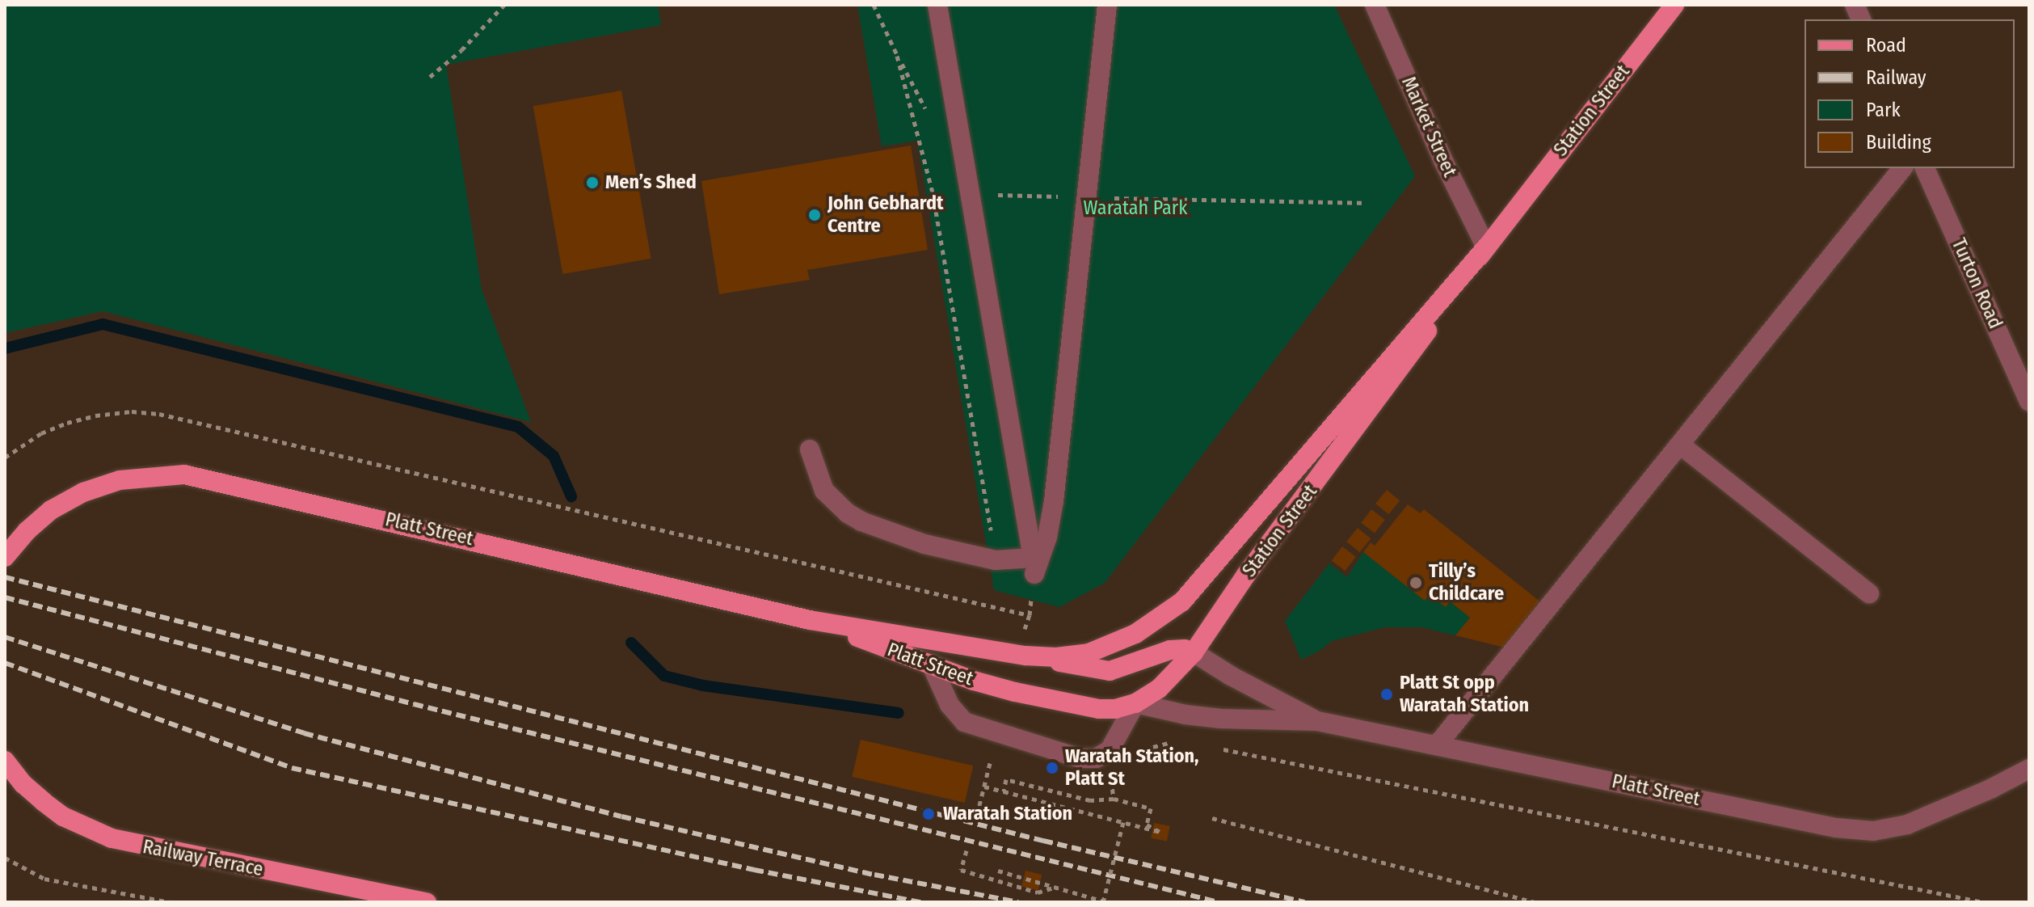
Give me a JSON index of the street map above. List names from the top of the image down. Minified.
{"streets":{"main road":["Station Street","Platt Street","Railway Terrace"],"street":["Market Street","Turton Road"]},"crossings":[["Station Street","Market Street"],["Station Street","Platt Street"]],"parks":["Waratah Park"],"places":["Men’s Shed","John Gebhardt Centre","Tilly’s Childcare","Platt St opp Waratah Station","Waratah Station, Platt St","Waratah Station"],"legend":["Road","Railway","Park","Building"]}
